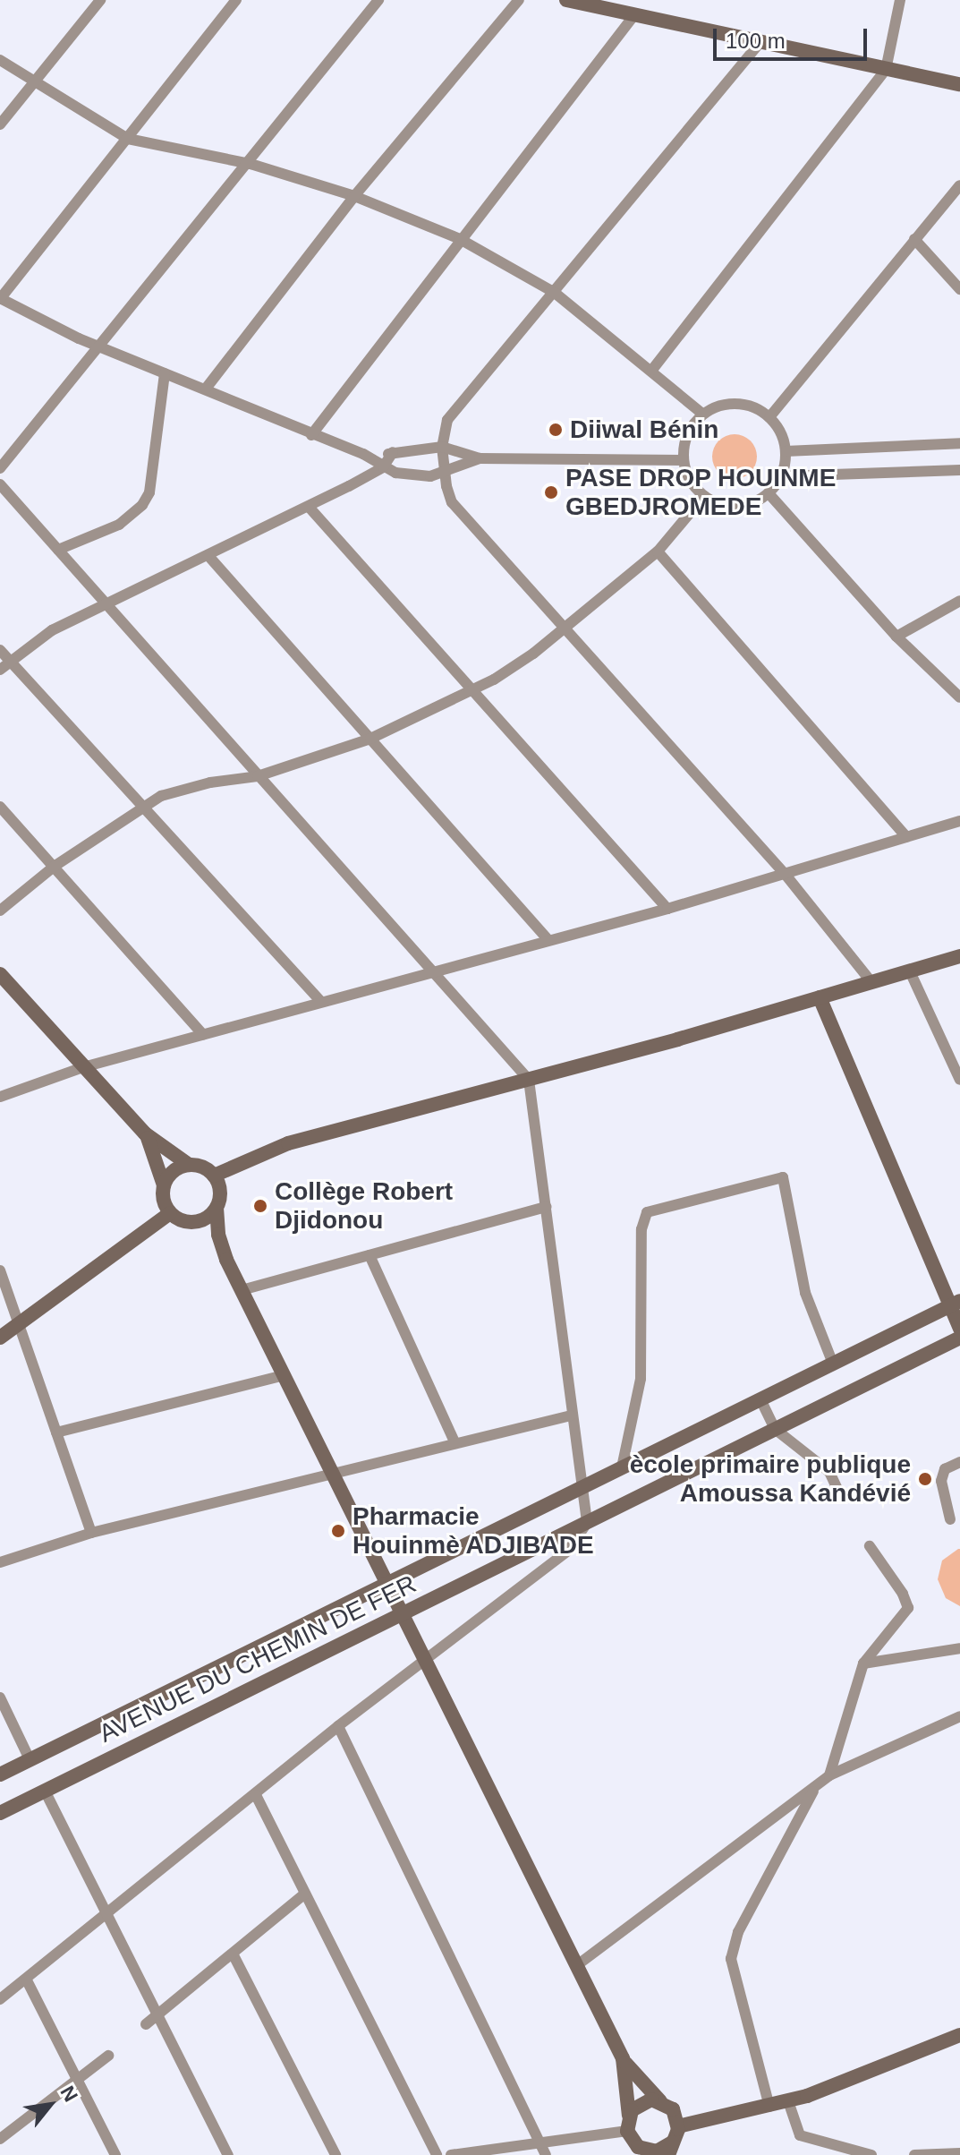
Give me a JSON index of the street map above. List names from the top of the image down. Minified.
{"streets":{"main road":["AVENUE DU CHEMIN DE FER"]},"places":["Diiwal Bénin","PASE DROP HOUINME GBEDJROMEDE","Collège Robert Djidonou","ècole primaire publique Amoussa Kandévié","Pharmacie Houinmè ADJIBADE"],"scale_bar":"100 m","north":"top right"}
